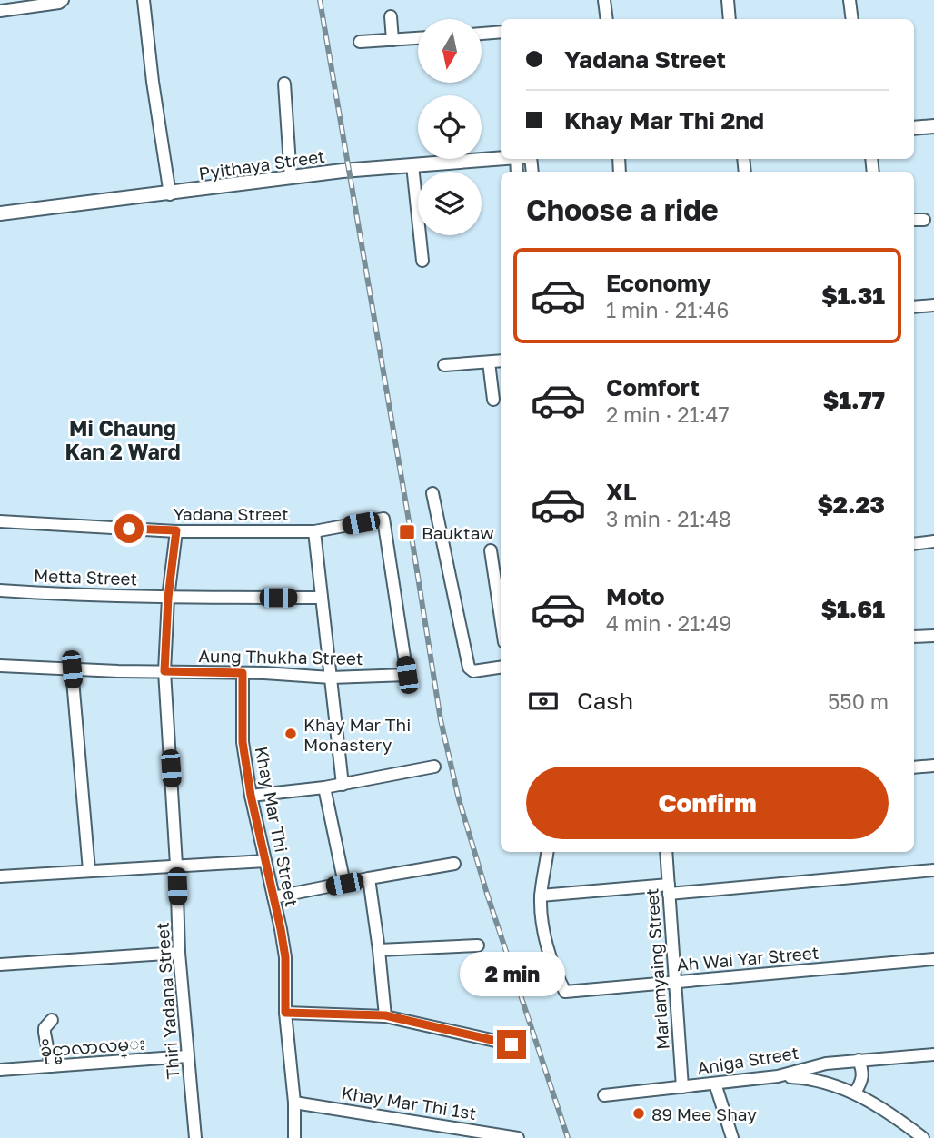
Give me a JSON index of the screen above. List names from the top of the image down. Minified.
{"streets":{"street":["Pyithaya Street","Yadana Street","Metta Street","Aung Thukha Street","Khay Mar Thi Street","Ah Wai Yar Street","Marlamyaing Street","Thiri Yadana Street","ခိုင္မာလာလမ္း","Aniga Street","Khay Mar Thi 1st"]},"crossings":[["Yadana Street","Aung Thukha Street"],["Yadana Street","Thiri Yadana Street"],["Metta Street","Thiri Yadana Street"],["Aung Thukha Street","Khay Mar Thi Street"],["Aung Thukha Street","Thiri Yadana Street"],["Khay Mar Thi Street","Khay Mar Thi 1st"],["Ah Wai Yar Street","Marlamyaing Street"],["Marlamyaing Street","Aniga Street"],["Thiri Yadana Street","ခိုင္မာလာလမ္း"]],"districts":["Mi Chaung Kan 2 Ward"],"places":{"transit":["Bauktaw"],"other":["Khay Mar Thi Monastery","89 Mee Shay"]},"north":"bottom","page":{"banner":["Yadana Street","Khay Mar Thi 2nd"],"heading":"Choose a ride","list":[{"name":"Economy","note":"1 min · 21:46","value":"$1.31"},{"name":"Comfort","note":"2 min · 21:47","value":"$1.77"},{"name":"XL","note":"3 min · 21:48","value":"$2.23"},{"name":"Moto","note":"4 min · 21:49","value":"$1.61"}],"pay":["Cash","550 m"],"buttons":"Confirm","bubble":"2 min"}}
